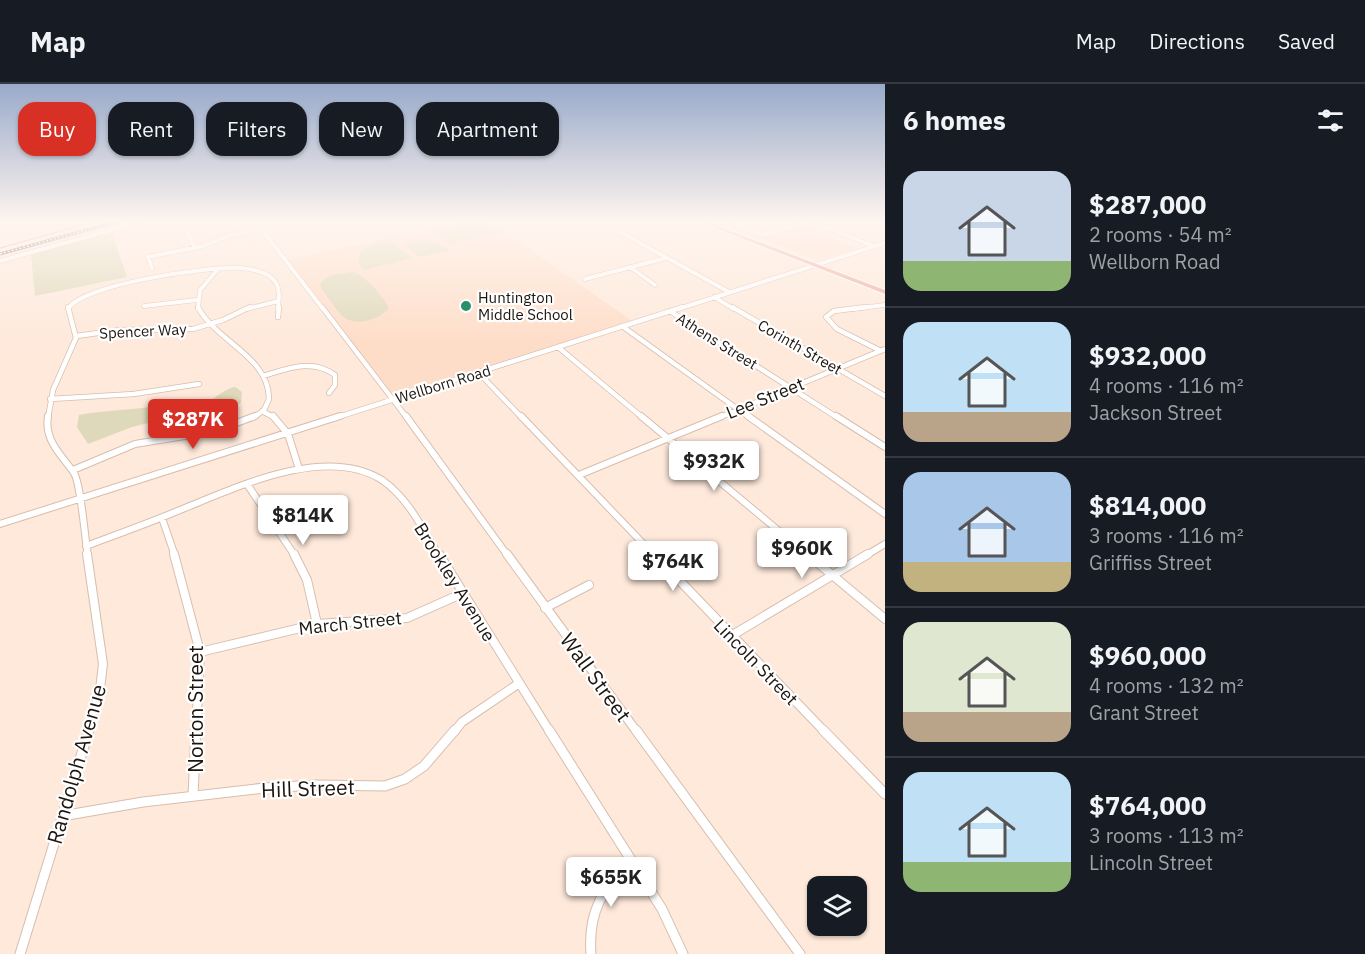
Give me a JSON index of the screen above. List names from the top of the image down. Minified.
{"streets":{"street":["Spencer Way","Athens Street","Corinth Street","Wellborn Road","Lee Street","Brookley Avenue","March Street","Lincoln Street","Wall Street","Norton Street","Randolph Avenue","Hill Street"]},"crossings":[["Athens Street","Wellborn Road"],["Athens Street","Lee Street"],["Corinth Street","Wellborn Road"],["Corinth Street","Lee Street"],["Wellborn Road","Lincoln Street"],["Wellborn Road","Wall Street"],["Wellborn Road","Randolph Avenue"],["Lee Street","Lincoln Street"],["Brookley Avenue","March Street"],["Brookley Avenue","Norton Street"],["Brookley Avenue","Randolph Avenue"],["Brookley Avenue","Hill Street"],["March Street","Norton Street"],["Norton Street","Hill Street"],["Randolph Avenue","Hill Street"]],"places":["Huntington Middle School"],"page":{"header":"Map","nav":["Map","Directions","Saved"],"heading":"6 homes","chip":["Buy","Rent","Filters","New","Apartment"],"list":[{"name":"$287,000","note":"2 rooms · 54 m² · Wellborn Road"},{"name":"$932,000","note":"4 rooms · 116 m² · Jackson Street"},{"name":"$814,000","note":"3 rooms · 116 m² · Griffiss Street"},{"name":"$960,000","note":"4 rooms · 132 m² · Grant Street"},{"name":"$764,000","note":"3 rooms · 113 m² · Lincoln Street"}],"price":["$287K","$932K","$814K","$960K","$764K","$655K"]}}
